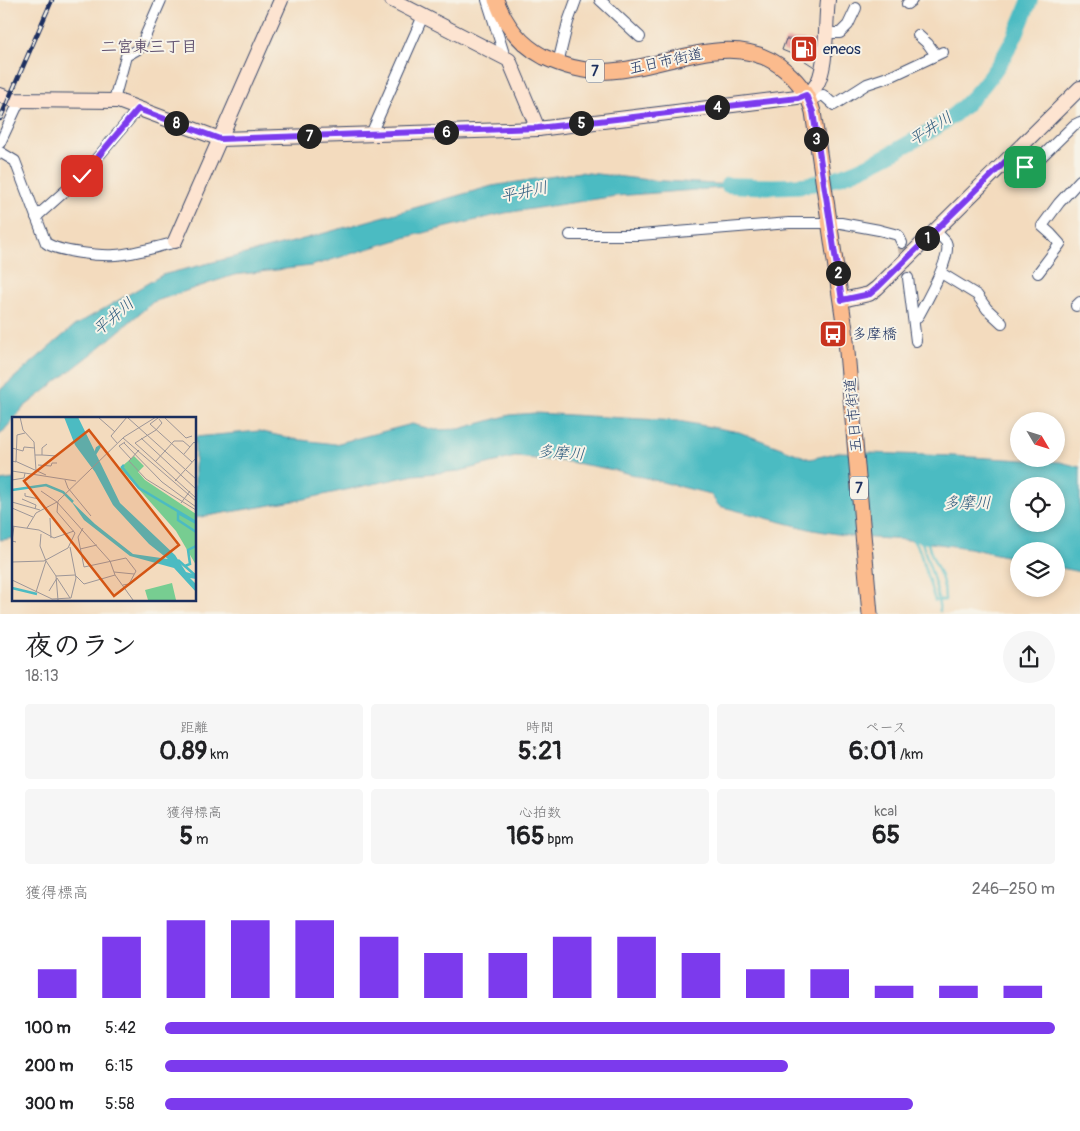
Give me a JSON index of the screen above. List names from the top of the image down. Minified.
{"streets":{"main road":["五日市街道","7"]},"districts":["二宮東三丁目"],"water":["平井川","多摩川"],"places":{"fuel station":["eneos"],"bus stop":["多摩橋"]},"north":"bottom right","page":{"pins":["4","5","8","6","7","3","1","2"],"heading":["夜のラン","18:13"],"stats":[["距離","0.89 km"],["時間","5:21"],["ペース","6:01 /km"],["獲得標高","5 m"],["心拍数","165 bpm"],["kcal","65"]],"chart":["獲得標高","246–250 m"],"list":[{"name":"100 m","note":"5:42"},{"name":"200 m","note":"6:15"},{"name":"300 m","note":"5:58"}]}}
